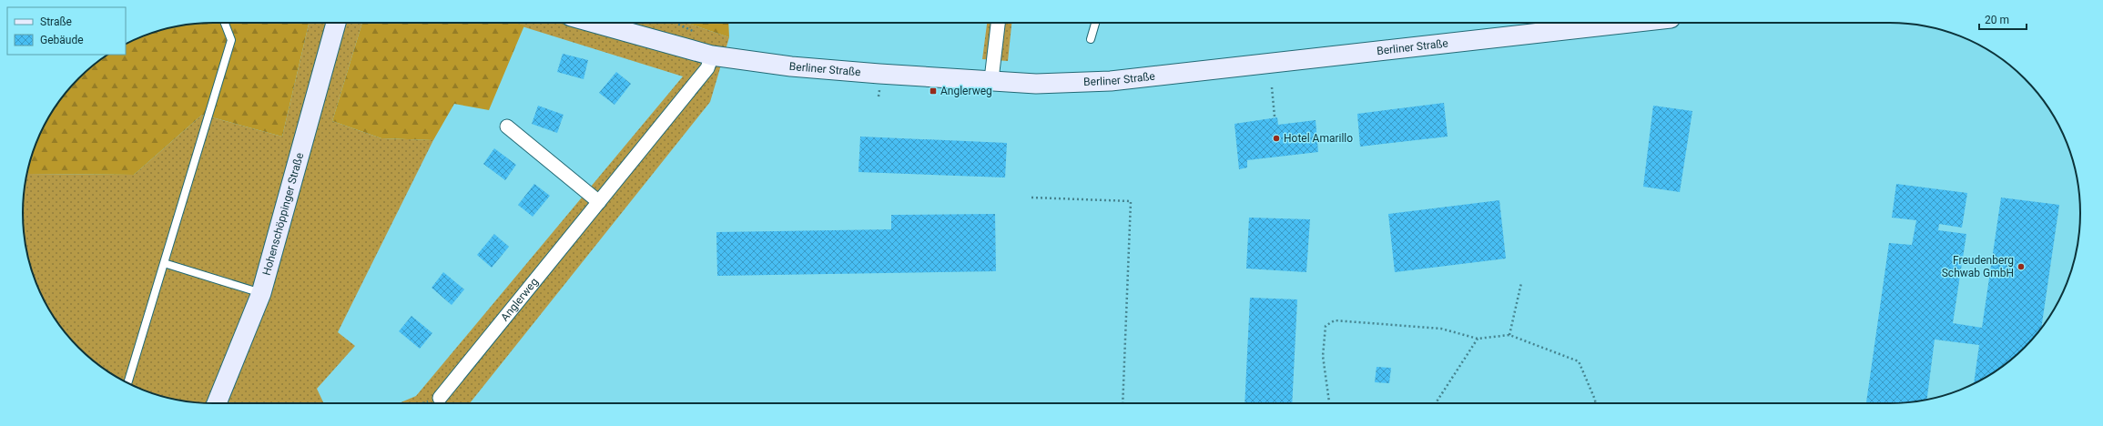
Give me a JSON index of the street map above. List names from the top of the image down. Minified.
{"streets":{"main road":["Berliner Straße","Hohenschöppinger Straße"],"street":["Anglerweg"]},"crossings":[["Berliner Straße","Anglerweg"]],"places":{"transit":["Anglerweg"],"other":["Hotel Amarillo","Freudenberg Schwab GmbH"]},"legend":["Straße","Gebäude"],"scale_bar":"20 m"}
